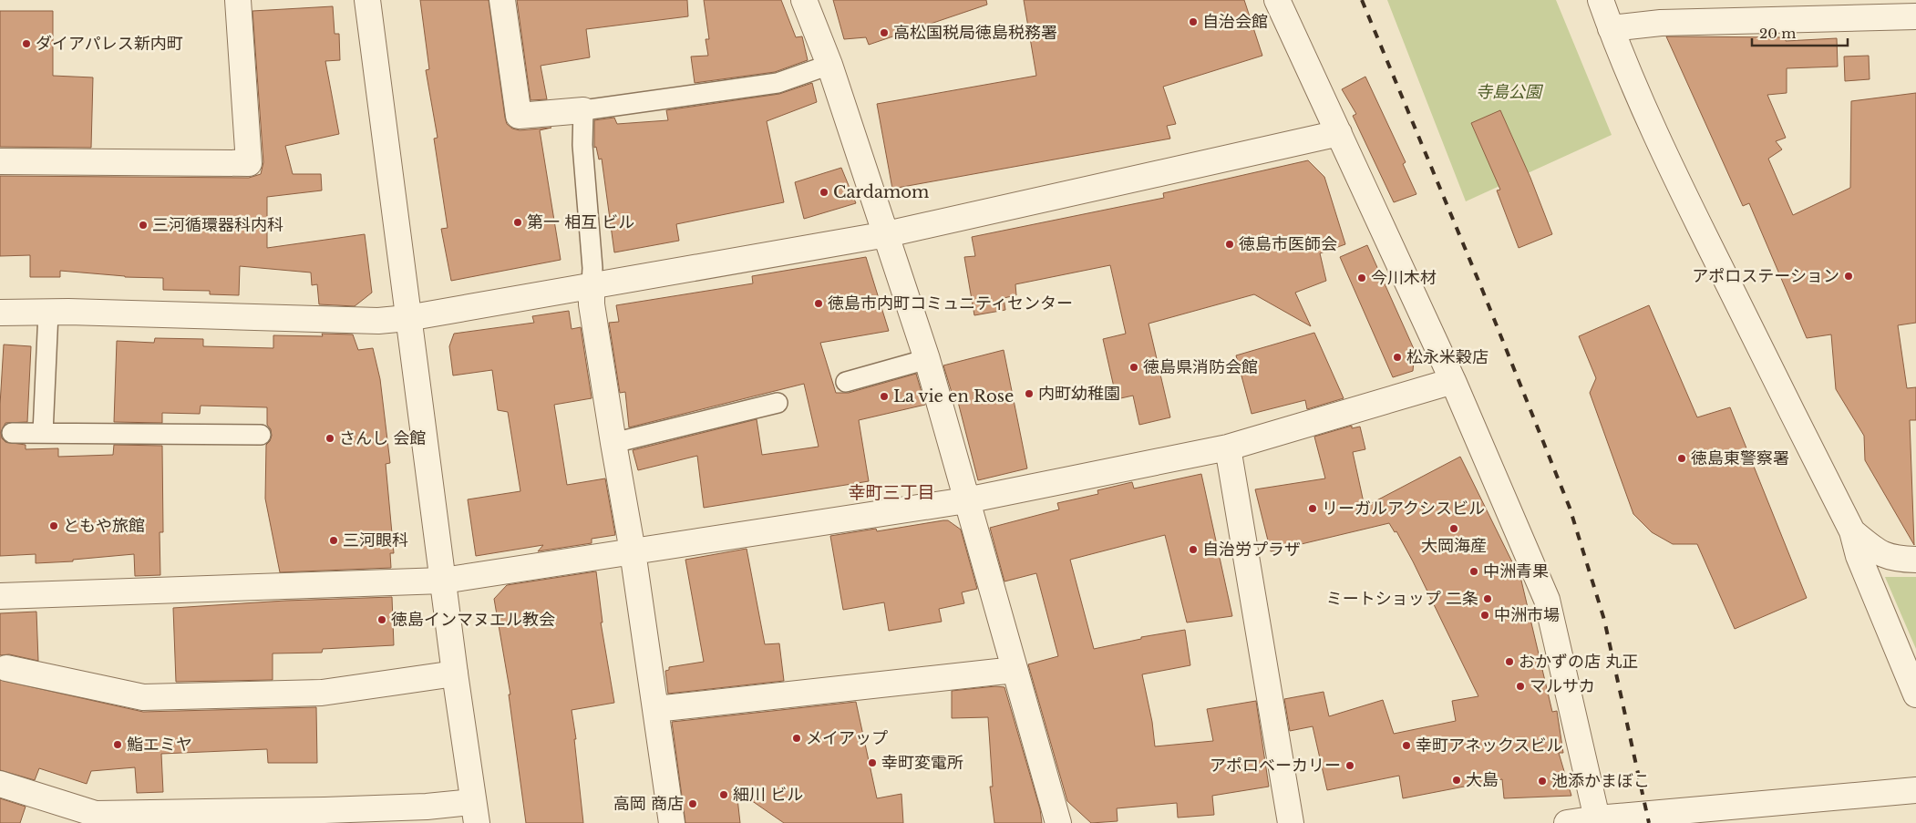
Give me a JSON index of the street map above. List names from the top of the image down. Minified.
{"districts":["幸町三丁目"],"parks":["寺島公園"],"places":["自治会館","高松国税局徳島税務署","ダイアパレス新内町","Cardamom","第一 相互 ビル","三河循環器科内科","徳島市医師会","アポロステーション","今川木材","徳島市内町コミュニティセンター","松永米穀店","徳島県消防会館","内町幼稚園","La vie en Rose","さんし 会館","徳島東警察署","リーガルアクシスビル","ともや旅館","大岡海産","三河眼科","自治労プラザ","中洲青果","ミートショップ 二条","中洲市場","徳島インマヌエル教会","おかずの店 丸正","マルサカ","メイアップ","鮨エミヤ","幸町アネックスビル","幸町変電所","アポロベーカリー","大島","池添かまぼこ","細川 ビル","高岡 商店"],"scale_bar":"20 m"}
